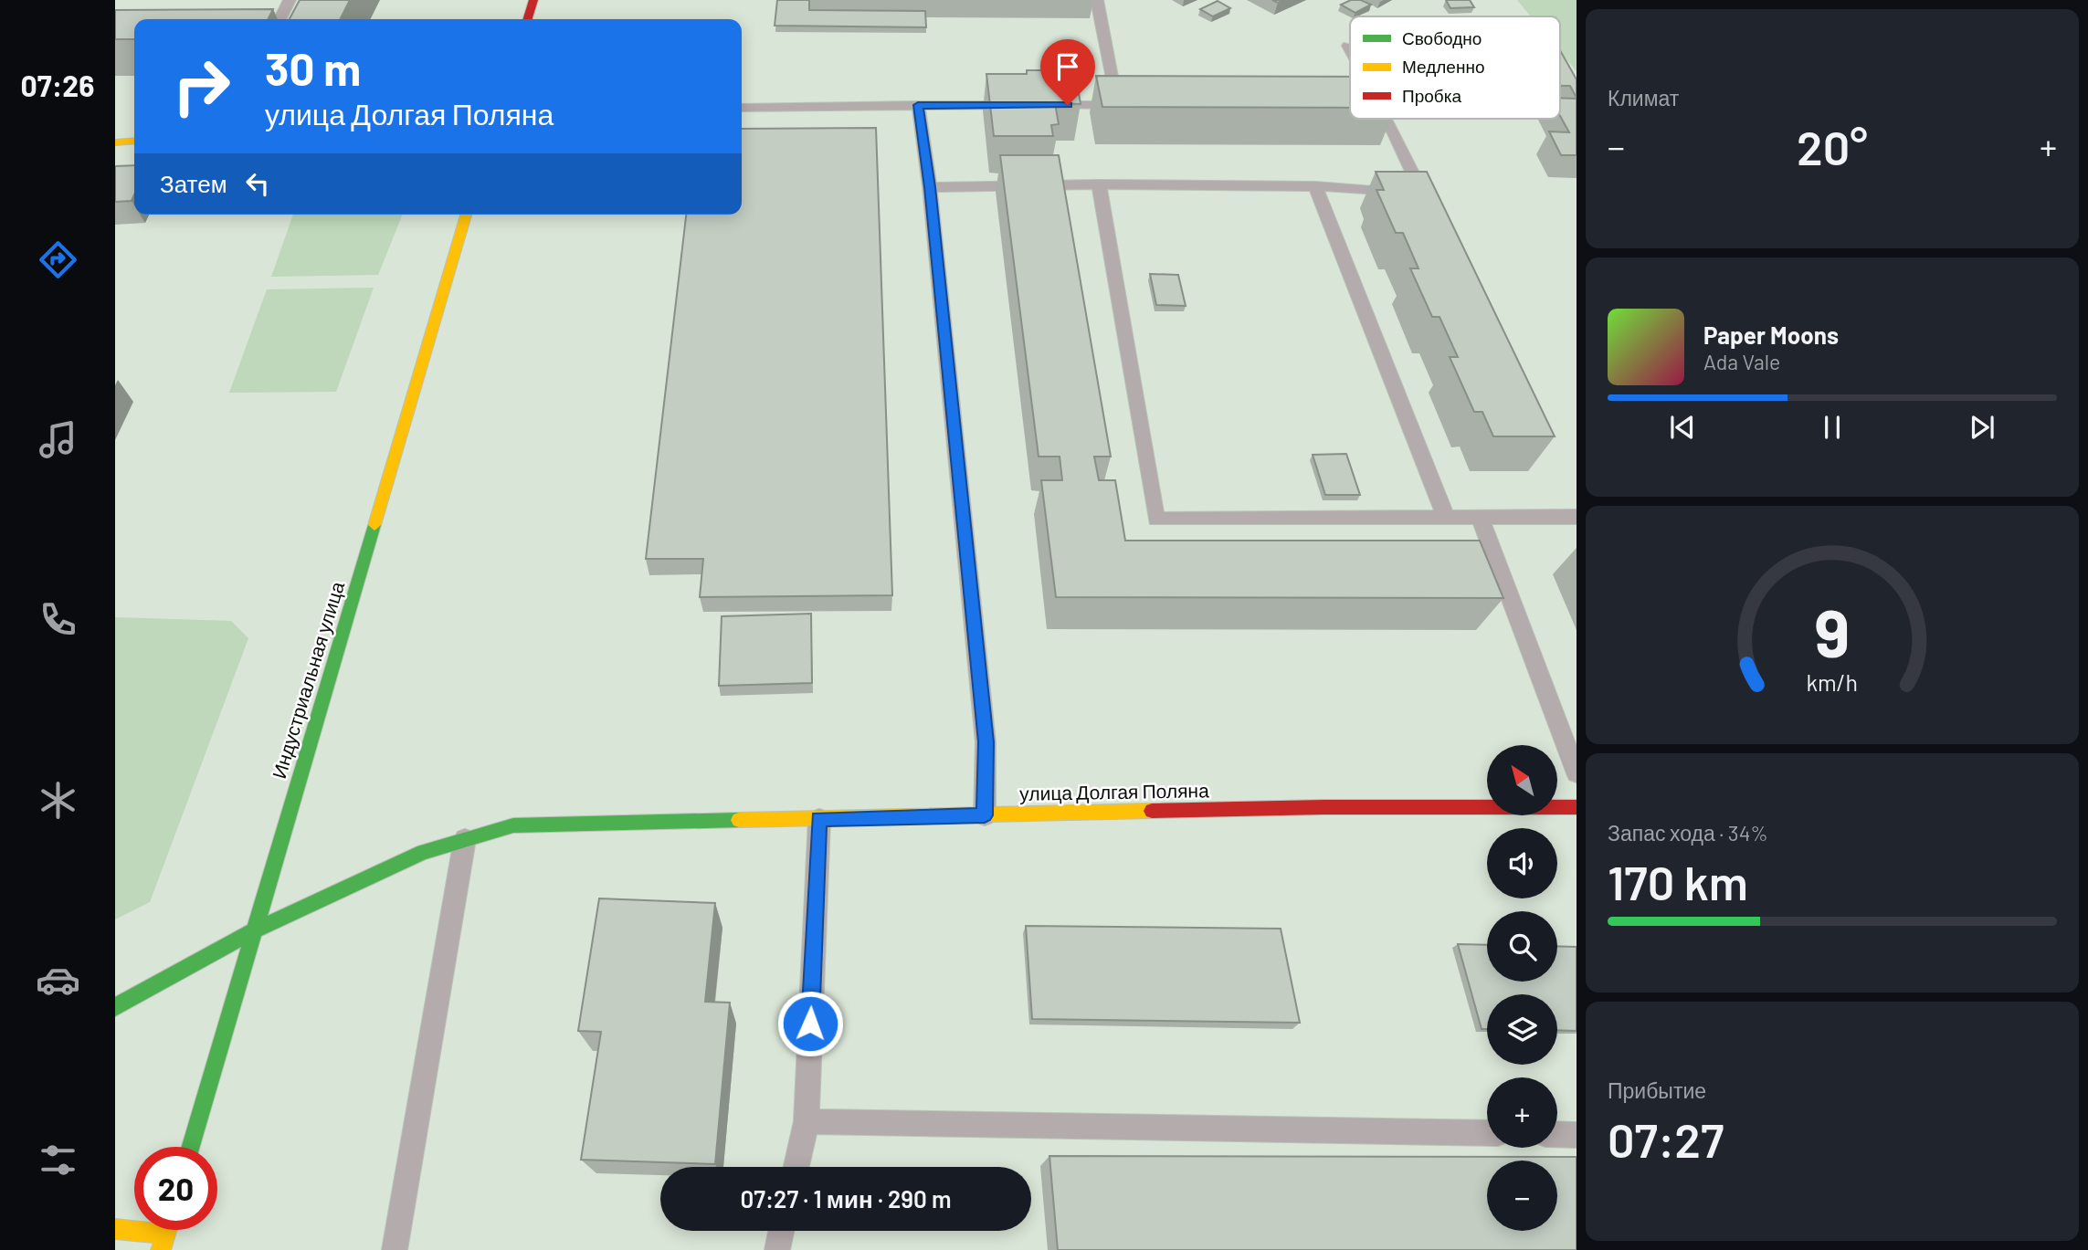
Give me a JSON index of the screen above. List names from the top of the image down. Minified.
{"streets":{"main road":["Индустриальная улица","улица Долгая Поляна"]},"crossings":[["Индустриальная улица","улица Долгая Поляна"]],"legend":["Свободно","Медленно","Пробка"],"north":"top left","page":{"tabs":"07:26","tile":["Климат",["Запас хода · 34%","170 km"],["Прибытие","07:27"]],"turn":["30 m","улица Долгая Поляна"],"heat":["−","20°","+"],"then":"Затем","song":["Paper Moons","Ada Vale"],"map_buttons":["+","−"],"limit":"20","trip":"07:27 · 1 мин · 290 m","gauge":["9","km/h"]}}
